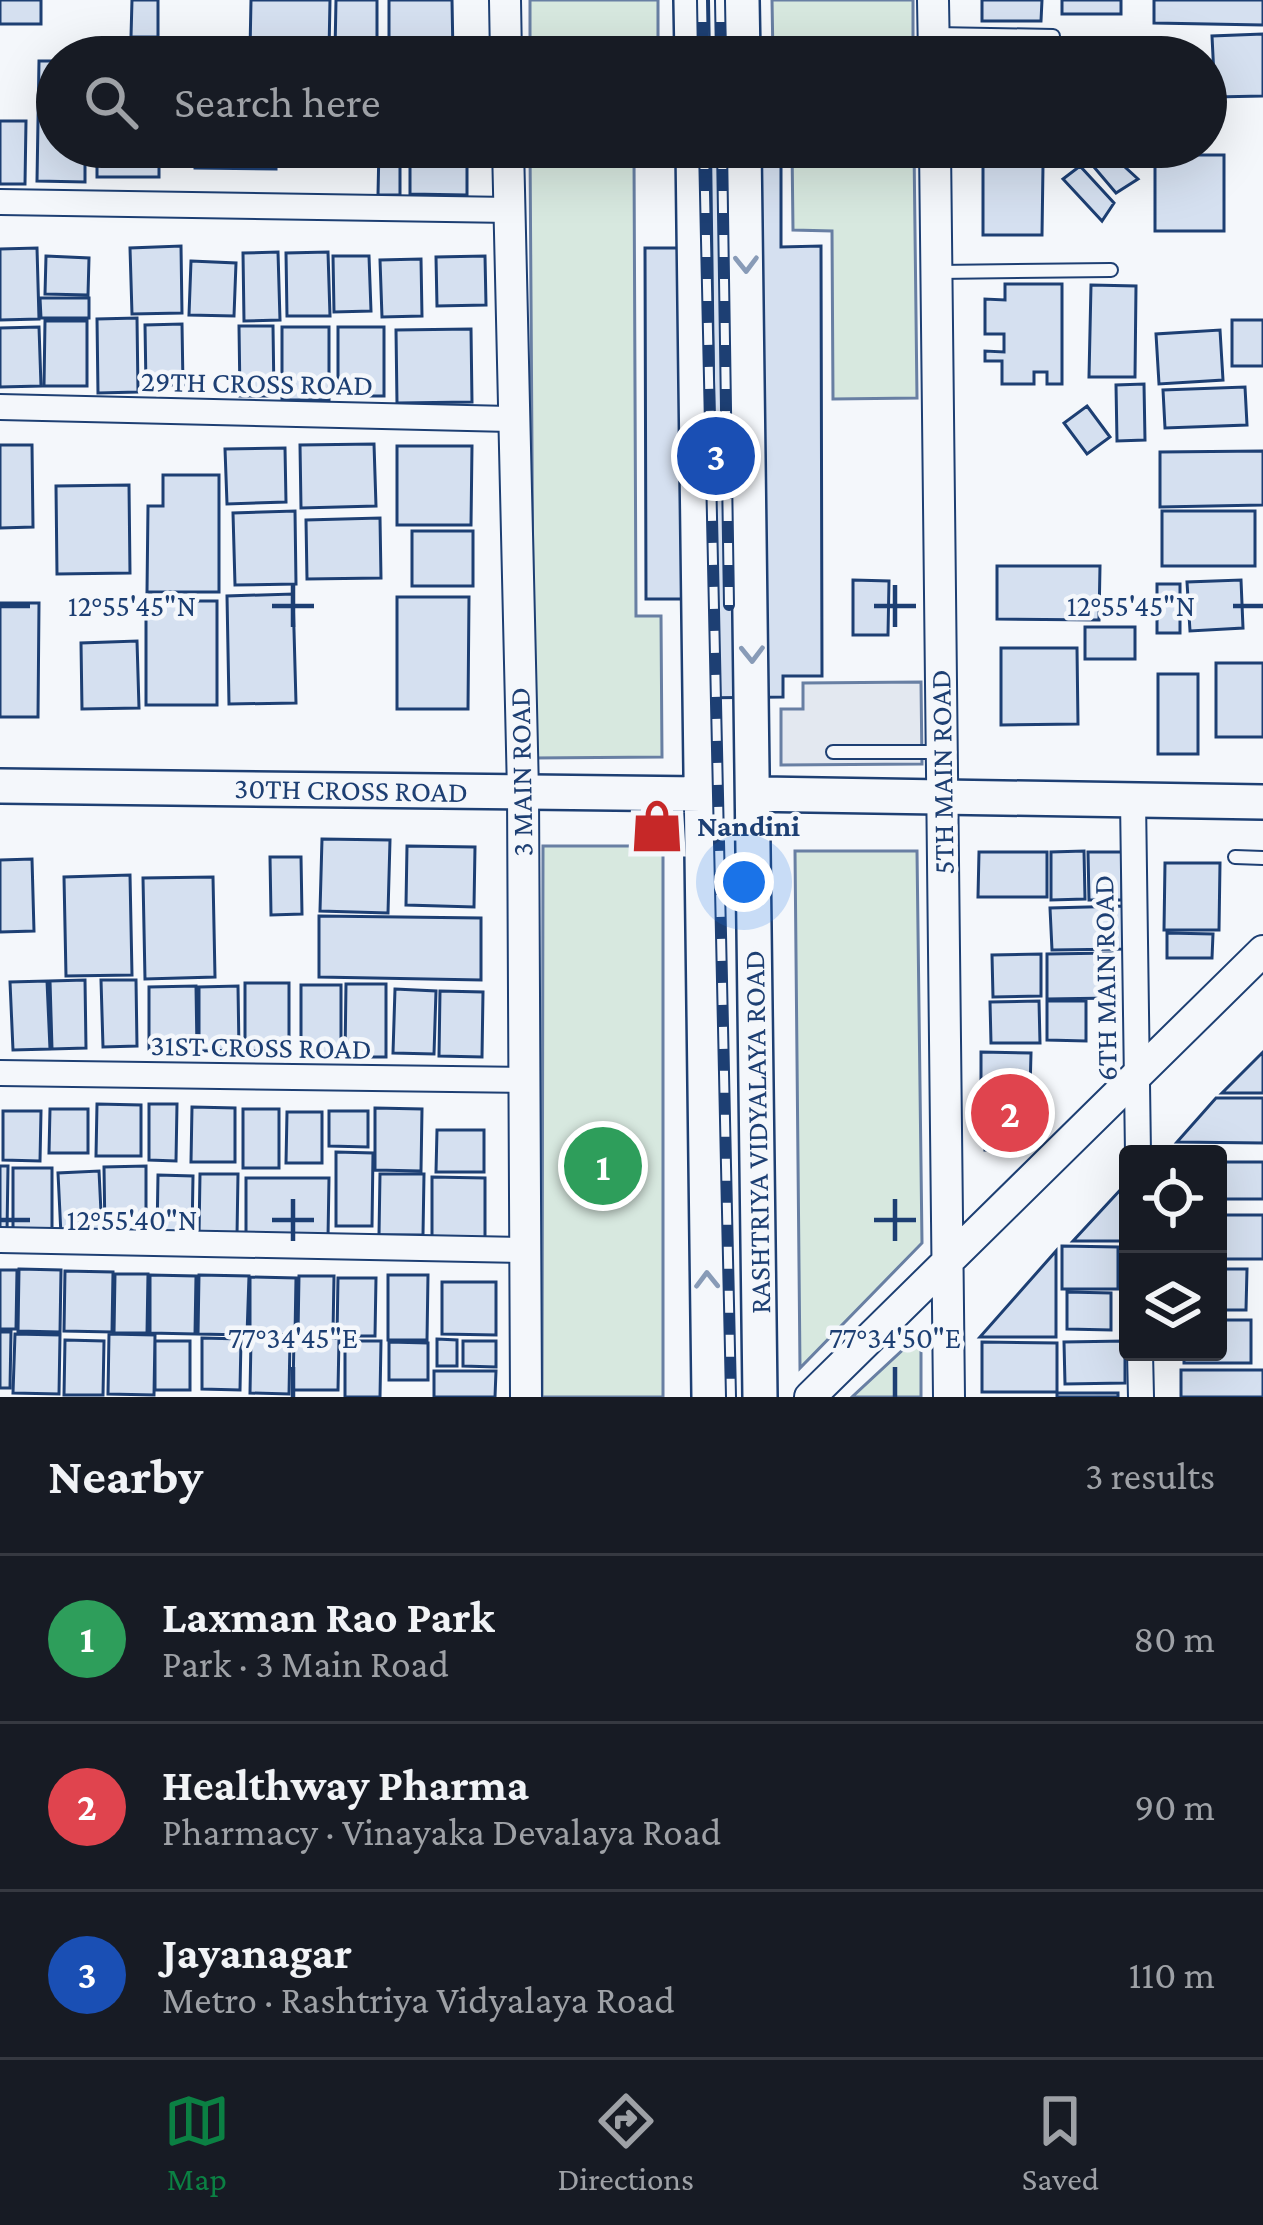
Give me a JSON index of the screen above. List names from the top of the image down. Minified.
{"streets":{"main road":["30TH CROSS ROAD","RASHTRIYA VIDYALAYA ROAD"],"street":["29TH CROSS ROAD","3 MAIN ROAD","5TH MAIN ROAD","6TH MAIN ROAD","31ST CROSS ROAD"]},"crossings":[["29TH CROSS ROAD","3 MAIN ROAD"],["3 MAIN ROAD","30TH CROSS ROAD"],["3 MAIN ROAD","31ST CROSS ROAD"],["30TH CROSS ROAD","RASHTRIYA VIDYALAYA ROAD"]],"places":{"shop":["Nandini"]},"page":{"search":"Search here","pins":["3","2","1"],"heading":["Nearby","3 results"],"list":[{"mark":"1","name":"Laxman Rao Park","note":"Park · 3 Main Road","value":"80 m"},{"mark":"2","name":"Healthway Pharma","note":"Pharmacy · Vinayaka Devalaya Road","value":"90 m"},{"mark":"3","name":"Jayanagar","note":"Metro · Rashtriya Vidyalaya Road","value":"110 m"}],"nav":["Map","Directions","Saved"]},"coordinates":["12°55'45\"N","12°55'40\"N","77°34'45\"E","77°34'50\"E"]}
